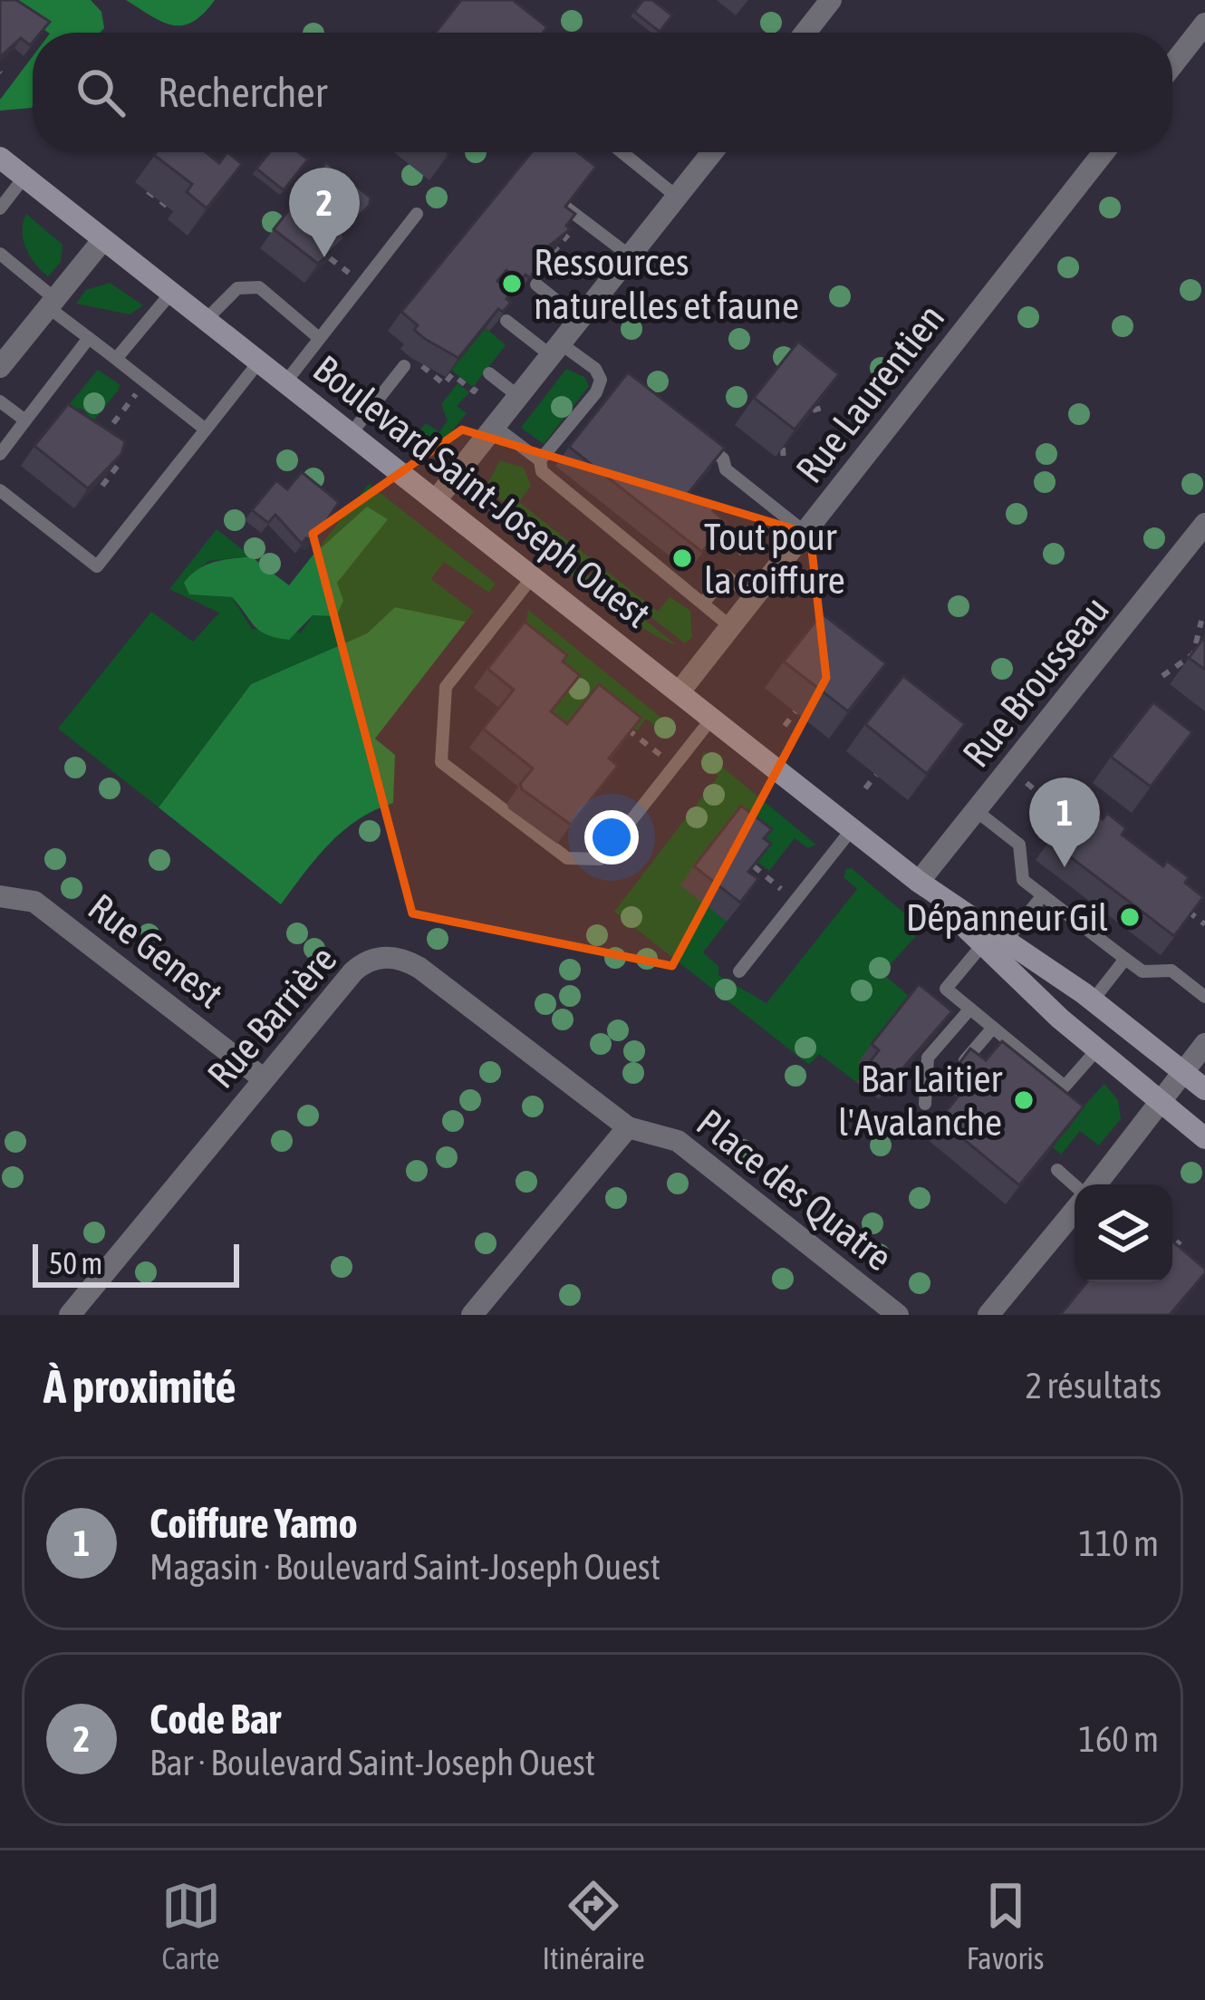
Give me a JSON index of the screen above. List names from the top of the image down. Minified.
{"streets":{"main road":["Boulevard Saint-Joseph Ouest"],"street":["Rue Laurentien","Rue Brousseau","Rue Genest","Rue Barrière","Place des Quatre"]},"crossings":[["Rue Laurentien","Boulevard Saint-Joseph Ouest"],["Boulevard Saint-Joseph Ouest","Rue Brousseau"],["Rue Genest","Rue Barrière"],["Rue Barrière","Place des Quatre"]],"places":["Ressources naturelles et faune","Tout pour la coiffure","Dépanneur Gil","Bar Laitier l'Avalanche"],"scale_bar":"50 m","page":{"search":"Rechercher","pins":["2","1"],"scale":"50 m","heading":["À proximité","2 résultats"],"list":[{"mark":"1","name":"Coiffure Yamo","note":"Magasin · Boulevard Saint-Joseph Ouest","value":"110 m"},{"mark":"2","name":"Code Bar","note":"Bar · Boulevard Saint-Joseph Ouest","value":"160 m"}],"nav":["Carte","Itinéraire","Favoris"]}}
